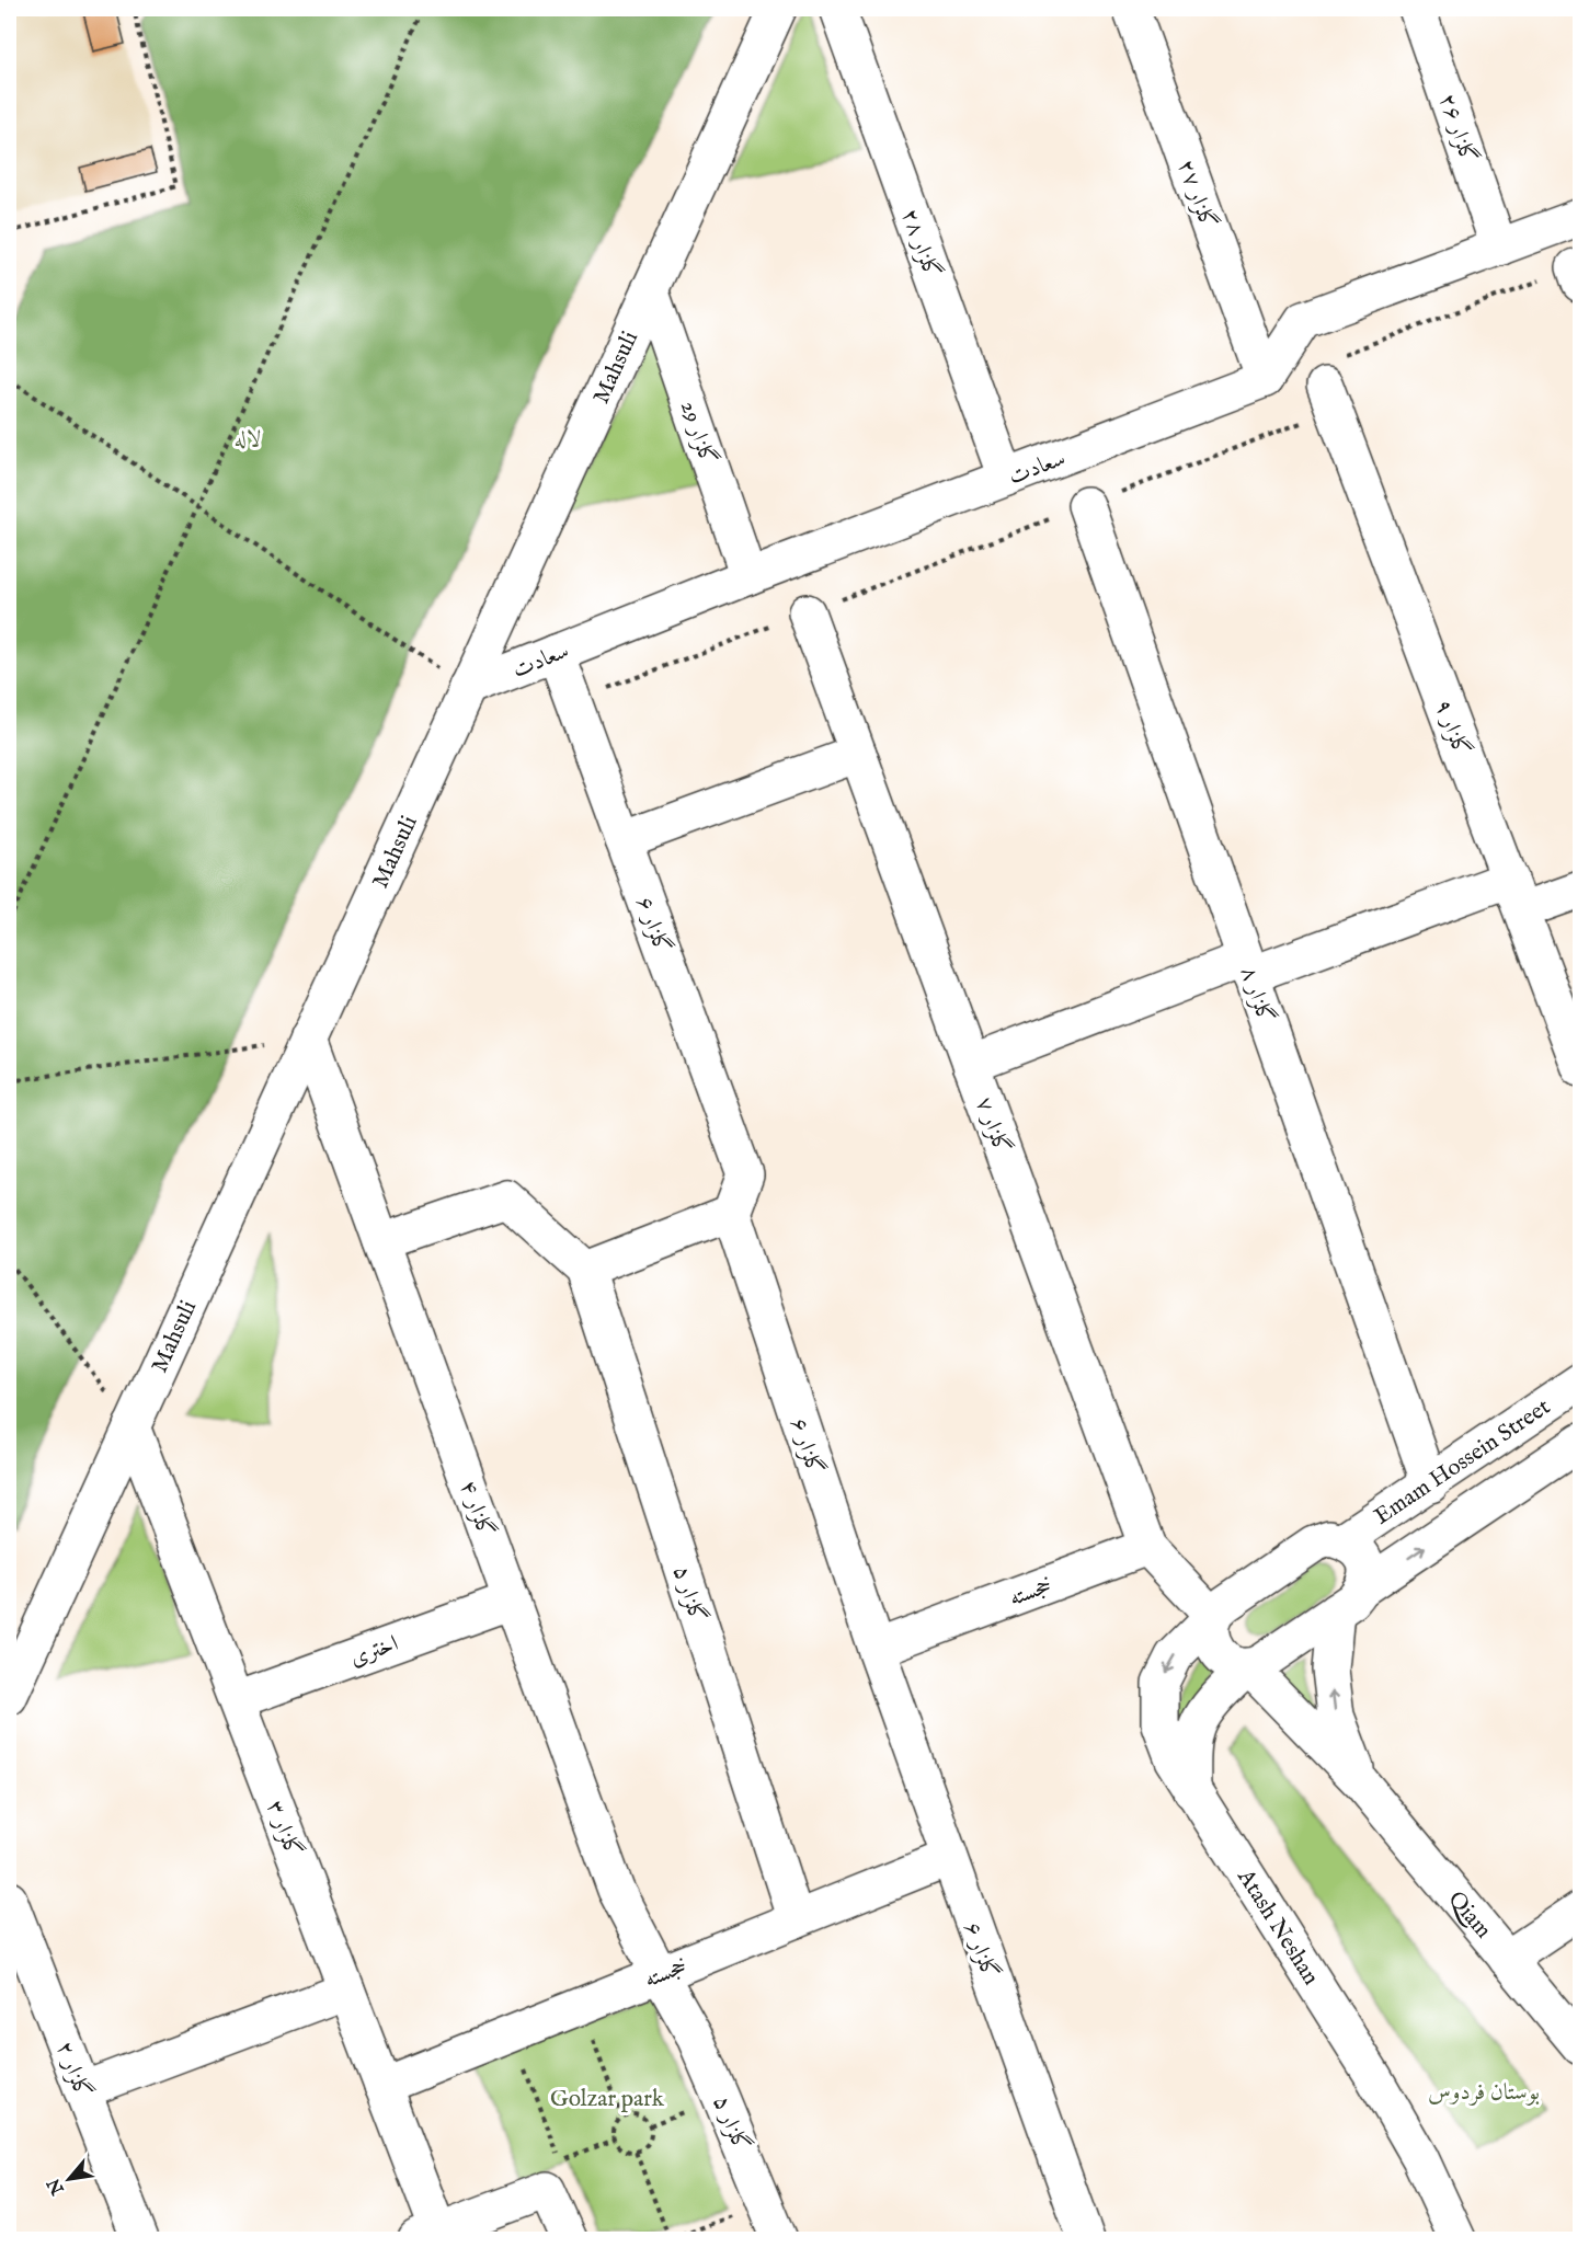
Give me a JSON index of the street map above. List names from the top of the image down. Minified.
{"streets":{"street":["گلزار ۲۶","گلزار ۲۷","گلزار ۲۸","Mahsuli","گلزار 29","سعادت","گلزار ۹","گلزار ۶","گلزار ۸","گلزار ۷","Emam Hossein Street","گلزار ۴","خجسته","گلزار ۵","اختری","گلزار ۳","Qiam","Atash Neshan","گلزار ۲"]},"crossings":[["گلزار ۲۷","سعادت"],["گلزار ۲۸","سعادت"],["Mahsuli","گلزار 29"],["Mahsuli","سعادت"],["Mahsuli","گلزار ۴"],["Mahsuli","گلزار ۳"],["گلزار 29","سعادت"],["سعادت","گلزار ۶"],["گلزار ۶","خجسته"],["گلزار ۸","Emam Hossein Street"],["گلزار ۷","خجسته"],["گلزار ۷","Atash Neshan"],["Emam Hossein Street","Atash Neshan"],["گلزار ۴","خجسته"],["گلزار ۴","گلزار ۵"],["گلزار ۴","اختری"],["خجسته","گلزار ۵"],["خجسته","گلزار ۳"],["اختری","گلزار ۳"]],"parks":["لاله","بوستان فردوس","Golzar park"],"north":"bottom left"}
